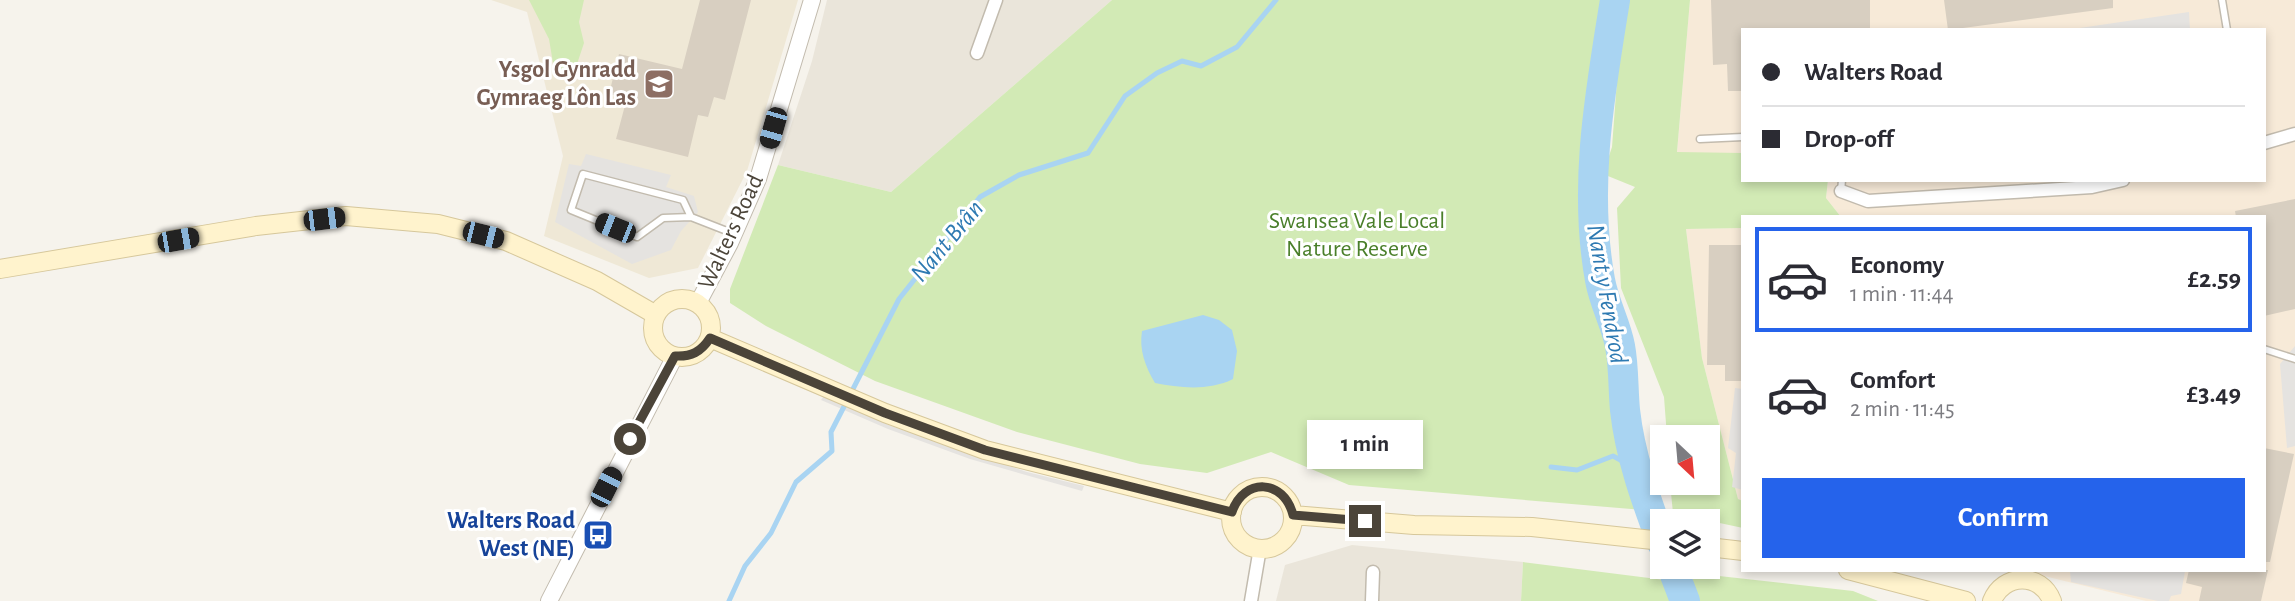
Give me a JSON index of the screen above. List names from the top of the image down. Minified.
{"streets":{"street":["Walters Road"]},"water":["Nant Brân","Nant y Fendrod"],"parks":["Swansea Vale Local Nature Reserve"],"places":{"school or university":["Ysgol Gynradd Gymraeg Lôn Las"],"bus stop":["Walters Road West (NE)"]},"north":"bottom right","page":{"banner":["Walters Road","Drop-off"],"list":[{"name":"Economy","note":"1 min · 11:44","value":"£2.59"},{"name":"Comfort","note":"2 min · 11:45","value":"£3.49"}],"bubble":"1 min","buttons":"Confirm"}}
